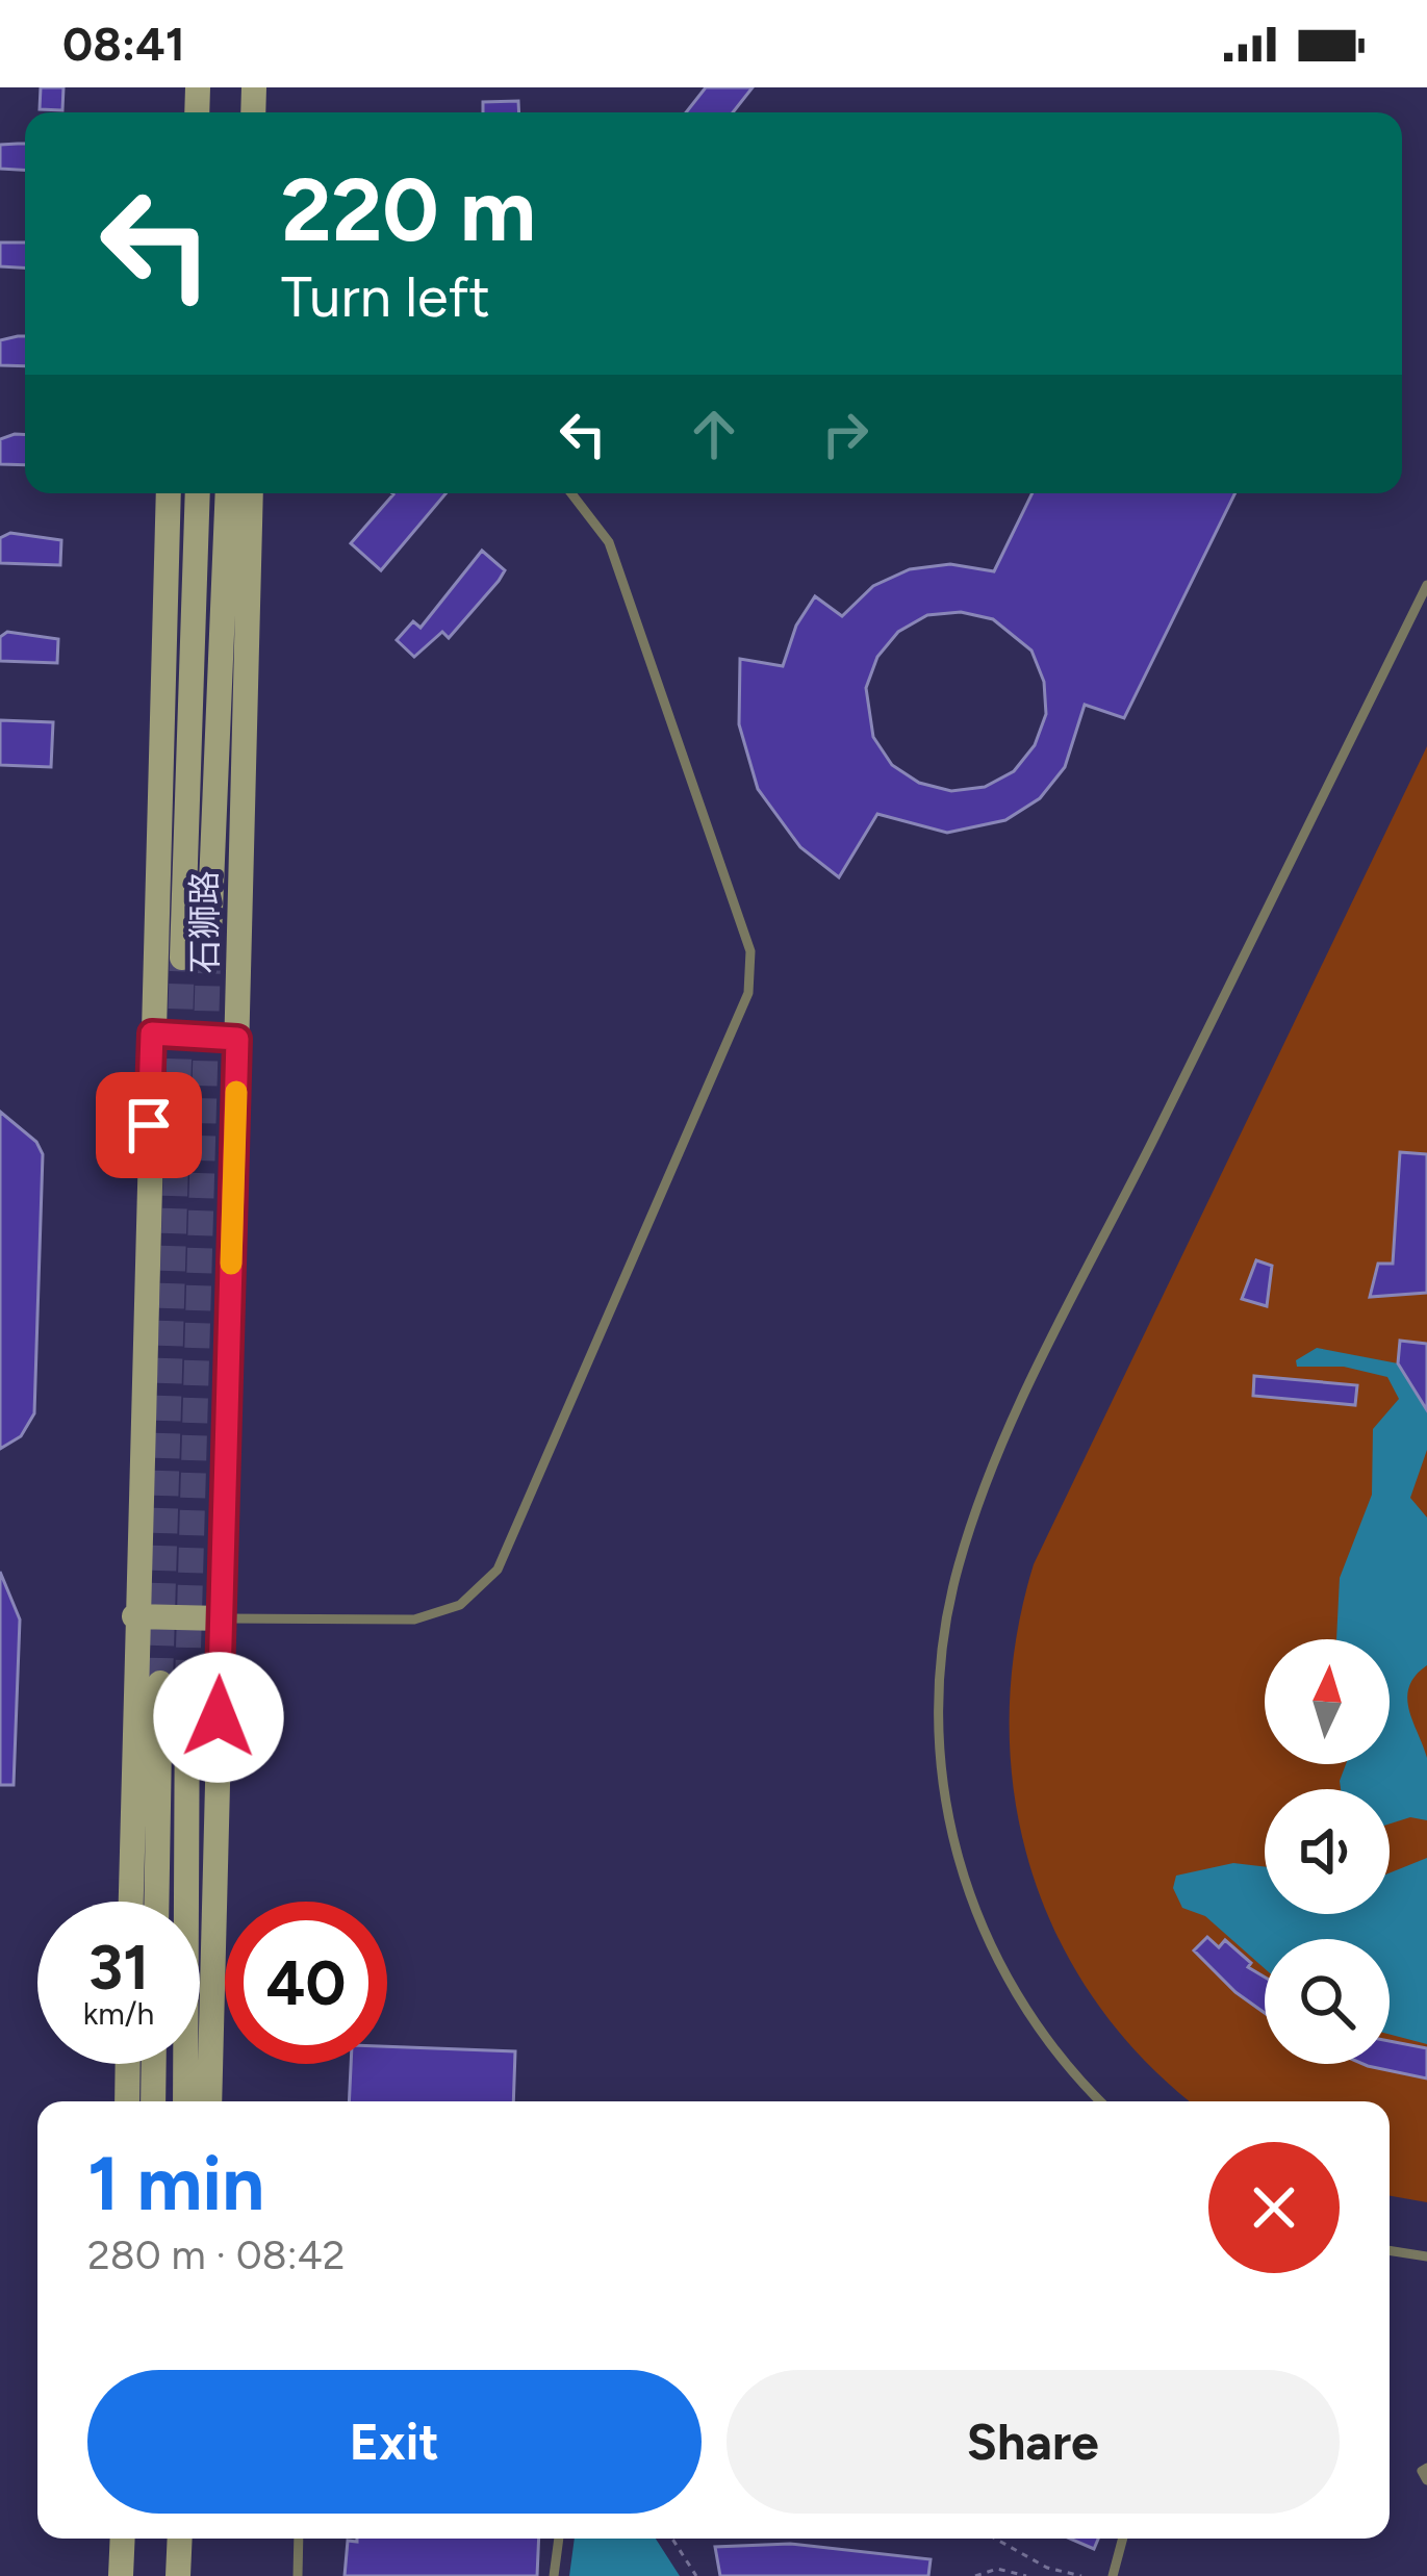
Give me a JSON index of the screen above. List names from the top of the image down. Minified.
{"streets":{"street":["石狮路"]},"north":"top","page":{"status":"08:41","turn":["220 m","Turn left"],"speed":"31 km/h","limit":"40","heading":["1 min","280 m · 08:42"],"buttons":["Exit","Share"]}}
